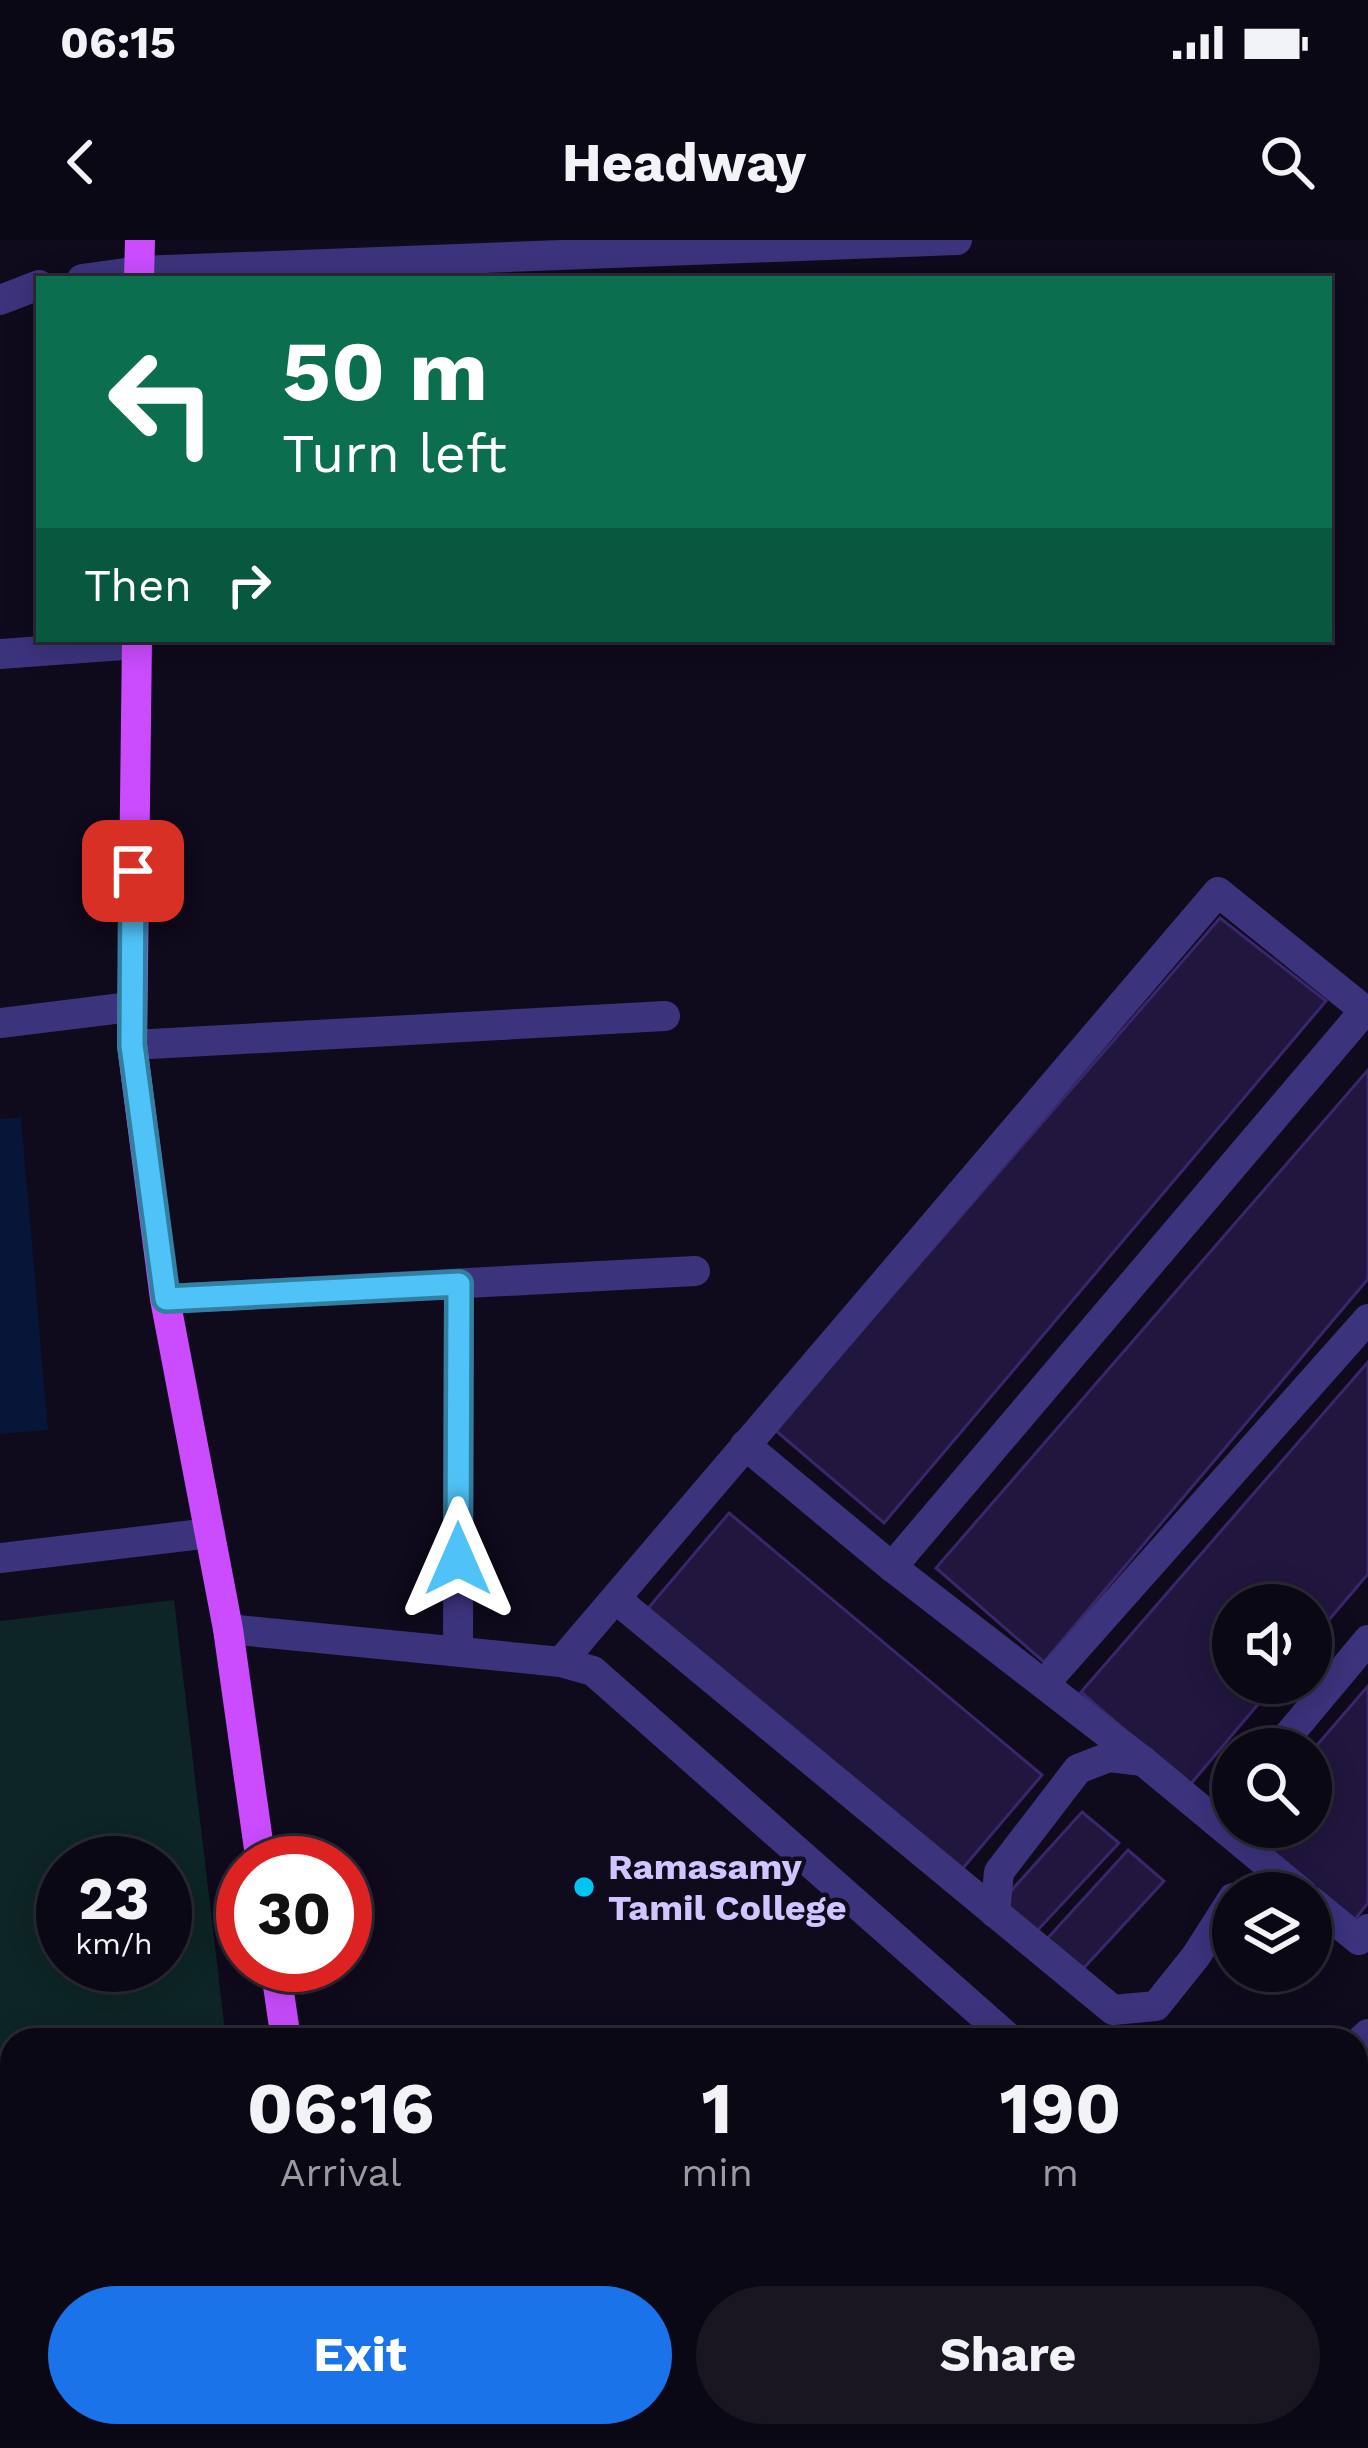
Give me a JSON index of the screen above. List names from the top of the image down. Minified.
{"places":["Ramasamy Tamil College"],"page":{"status":"06:15","header":"Headway","turn":["50 m","Turn left"],"then":"Then","speed":"23 km/h","limit":"30","eta":["06:16","Arrival","1","min","190","m"],"buttons":["Exit","Share"]}}
